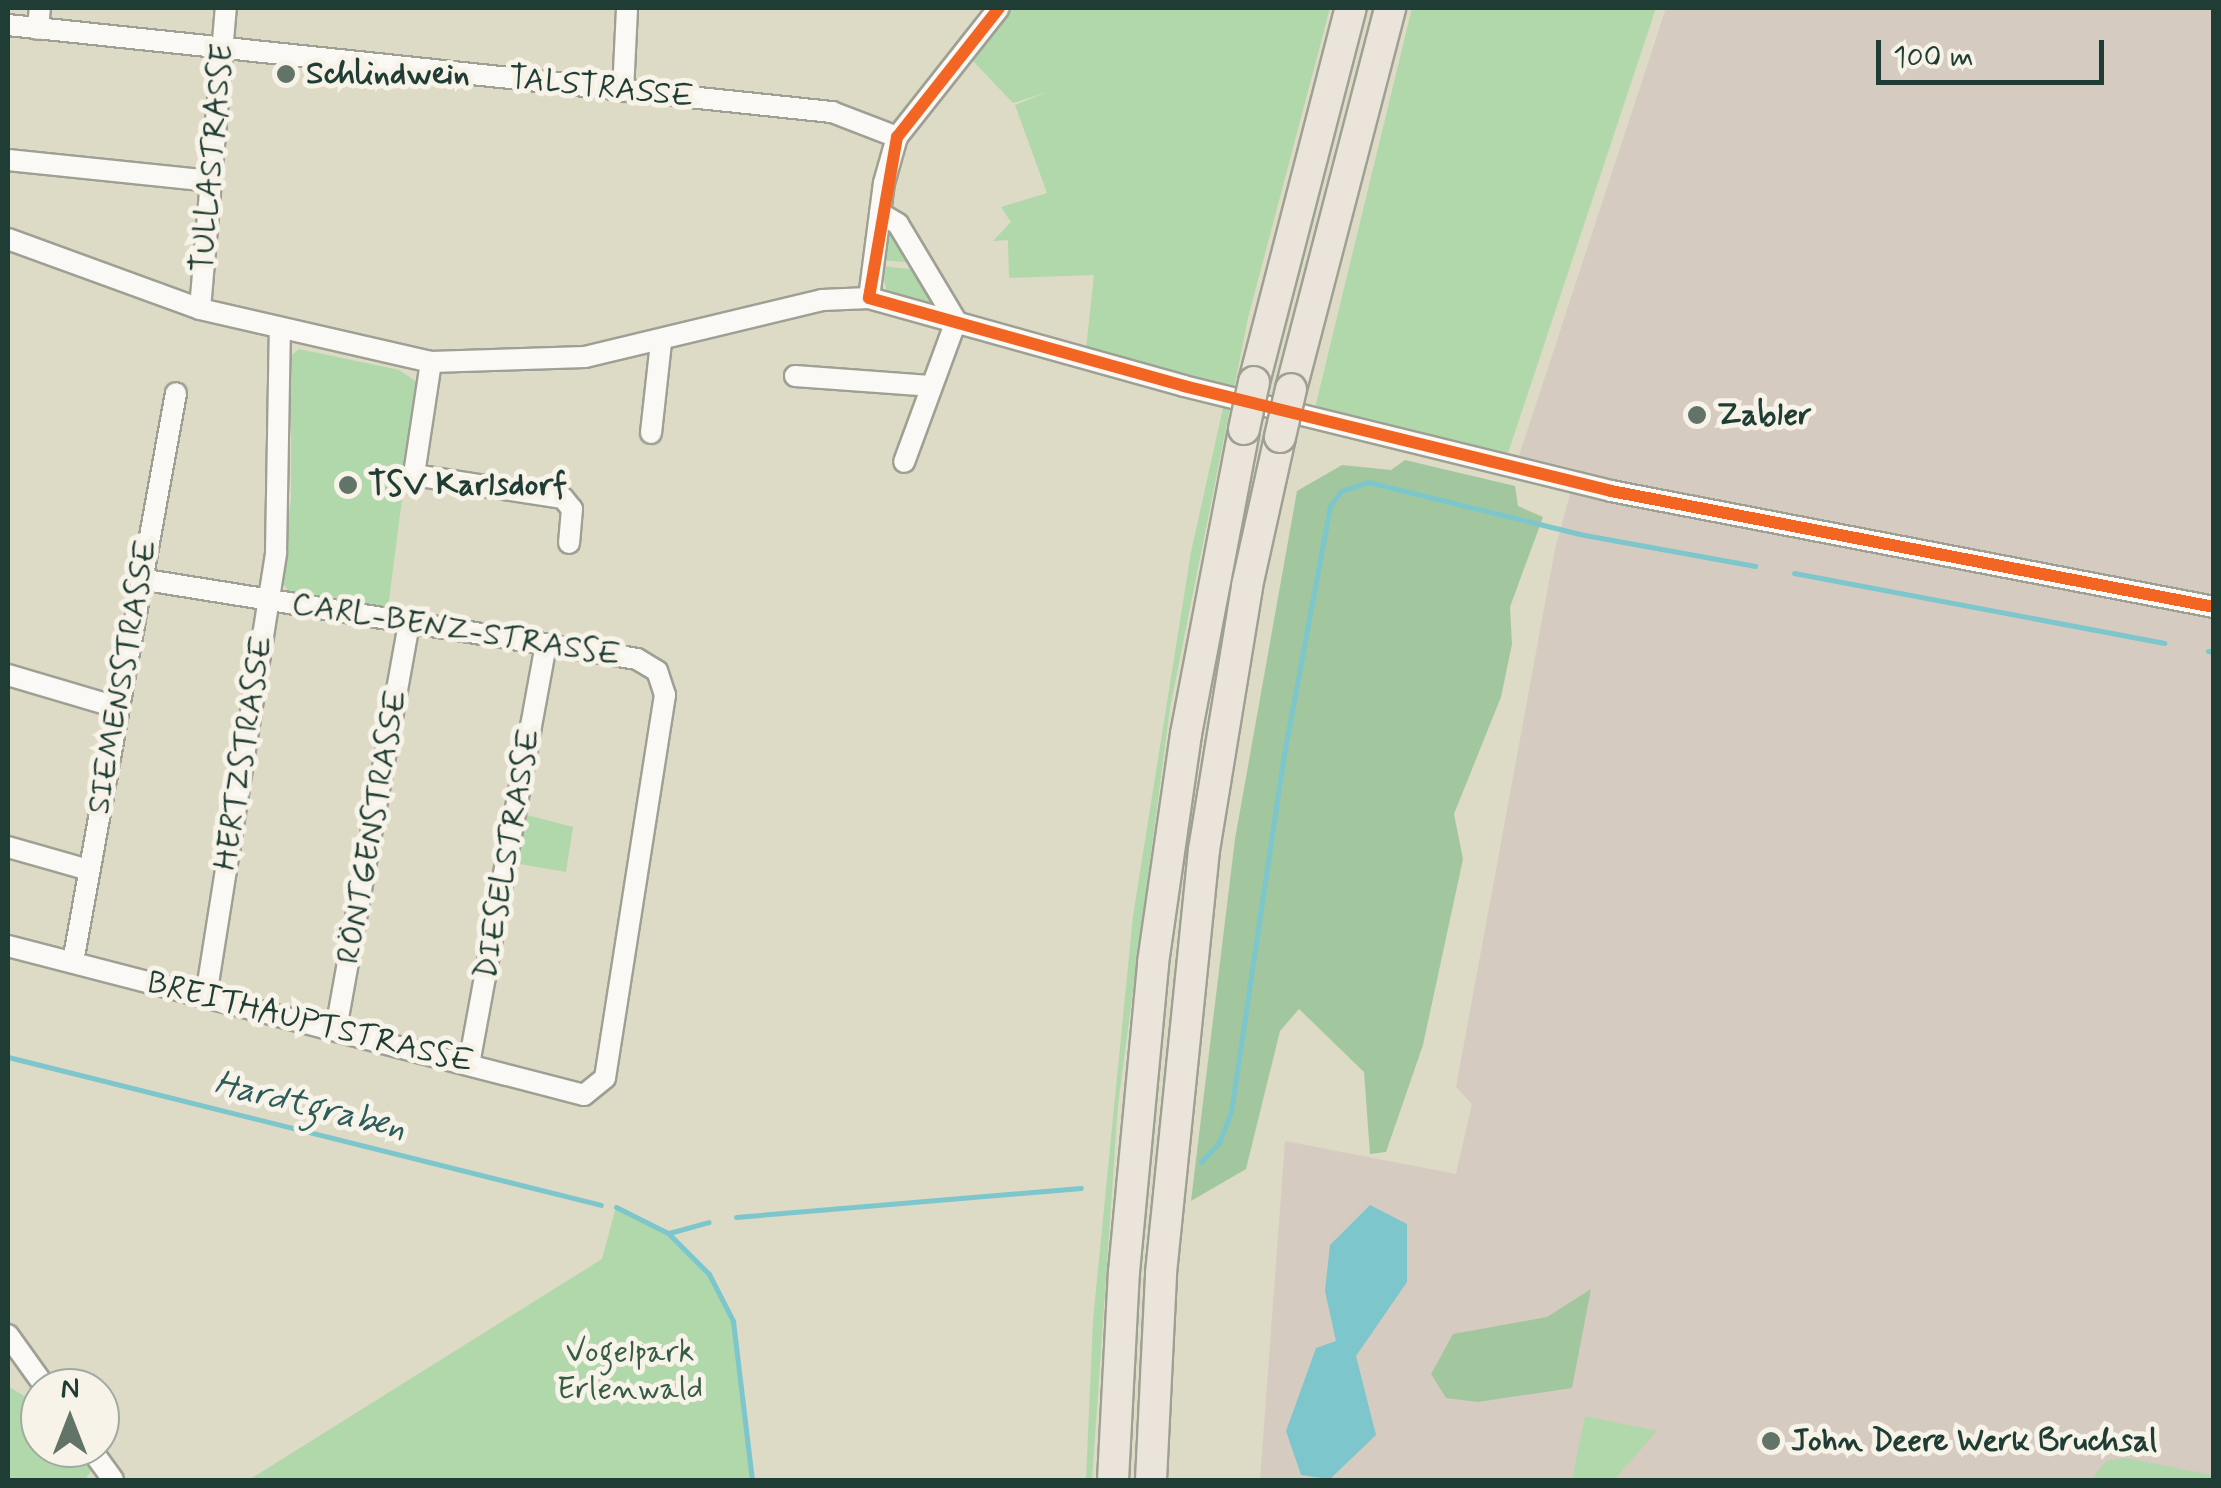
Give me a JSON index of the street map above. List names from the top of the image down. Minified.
{"streets":{"street":["TALSTRASSE","TULLASTRASSE","CARL-BENZ-STRASSE","SIEMENSSTRASSE","HERTZSTRASSE","RÖNTGENSTRASSE","DIESELSTRASSE","BREITHAUPTSTRASSE"]},"crossings":[["TALSTRASSE","TULLASTRASSE"],["CARL-BENZ-STRASSE","SIEMENSSTRASSE"],["CARL-BENZ-STRASSE","HERTZSTRASSE"],["CARL-BENZ-STRASSE","RÖNTGENSTRASSE"],["CARL-BENZ-STRASSE","DIESELSTRASSE"],["CARL-BENZ-STRASSE","BREITHAUPTSTRASSE"],["SIEMENSSTRASSE","BREITHAUPTSTRASSE"],["HERTZSTRASSE","BREITHAUPTSTRASSE"],["RÖNTGENSTRASSE","BREITHAUPTSTRASSE"],["DIESELSTRASSE","BREITHAUPTSTRASSE"]],"water":["Hardtgraben"],"parks":["Vogelpark Erlenwald"],"places":["Schlindwein","Zabler","TSV Karlsdorf","John Deere Werk Bruchsal"],"scale_bar":"100 m","north":"top"}
